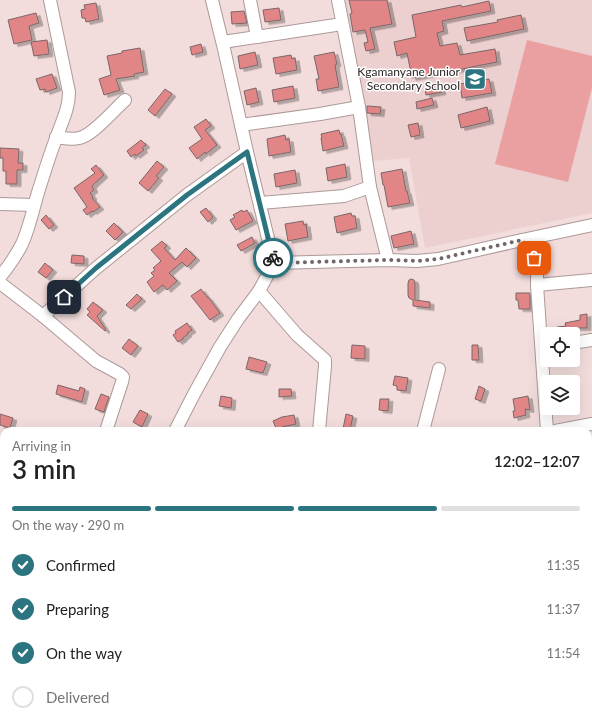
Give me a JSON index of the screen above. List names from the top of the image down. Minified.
{"places":{"school or university":["Kgamanyane Junior Secondary School"]},"page":{"heading":["3 min","Arriving in","12:02–12:07"],"bar":"On the way · 290 m","list":[["Confirmed","11:35"],["Preparing","11:37"],["On the way","11:54"],"Delivered"]}}
